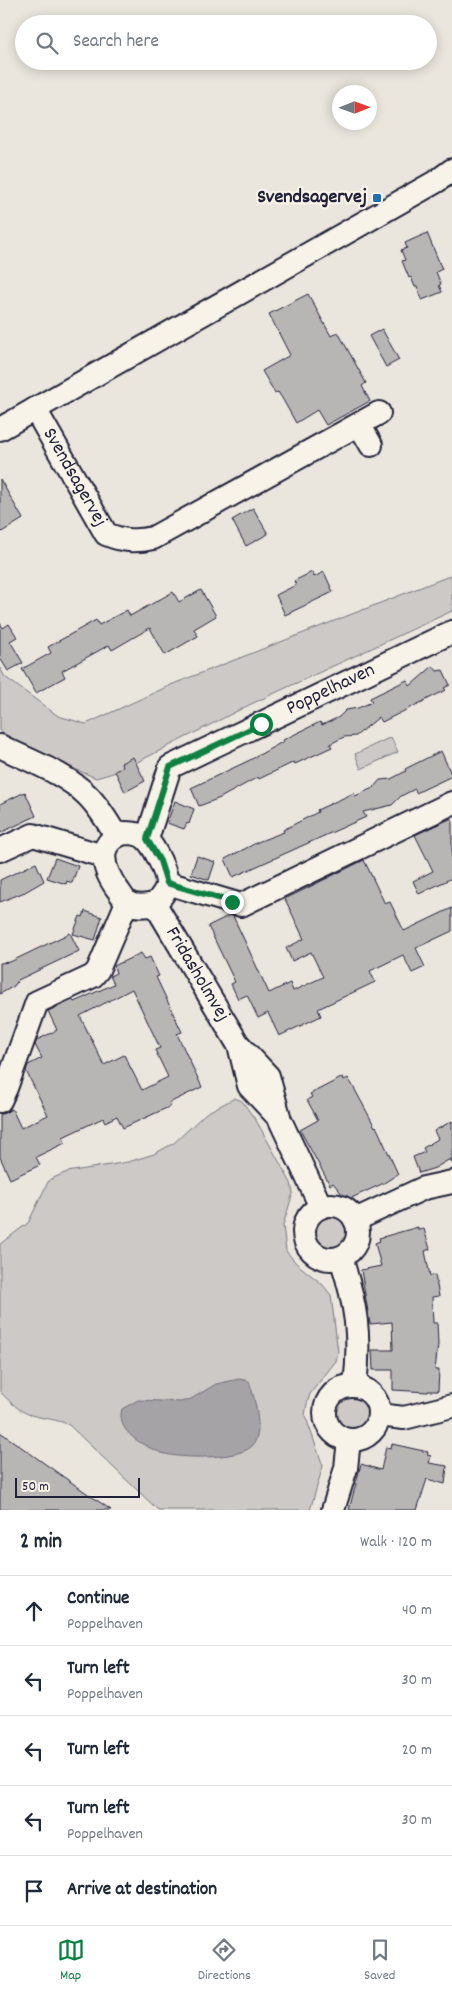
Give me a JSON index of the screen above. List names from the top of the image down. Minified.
{"streets":{"street":["Svendsagervej","Poppelhaven","Fridasholmvej"]},"crossings":[["Poppelhaven","Fridasholmvej"]],"places":{"transit":["Svendsagervej"]},"scale_bar":"50 m","north":"right","page":{"search":"Search here","scale":"50 m","heading":["2 min","Walk · 120 m"],"list":[["Continue","Poppelhaven","40 m"],["Turn left","Poppelhaven","30 m"],["Turn left","20 m"],["Turn left","Poppelhaven","30 m"],"Arrive at destination"],"nav":["Map","Directions","Saved"]}}
